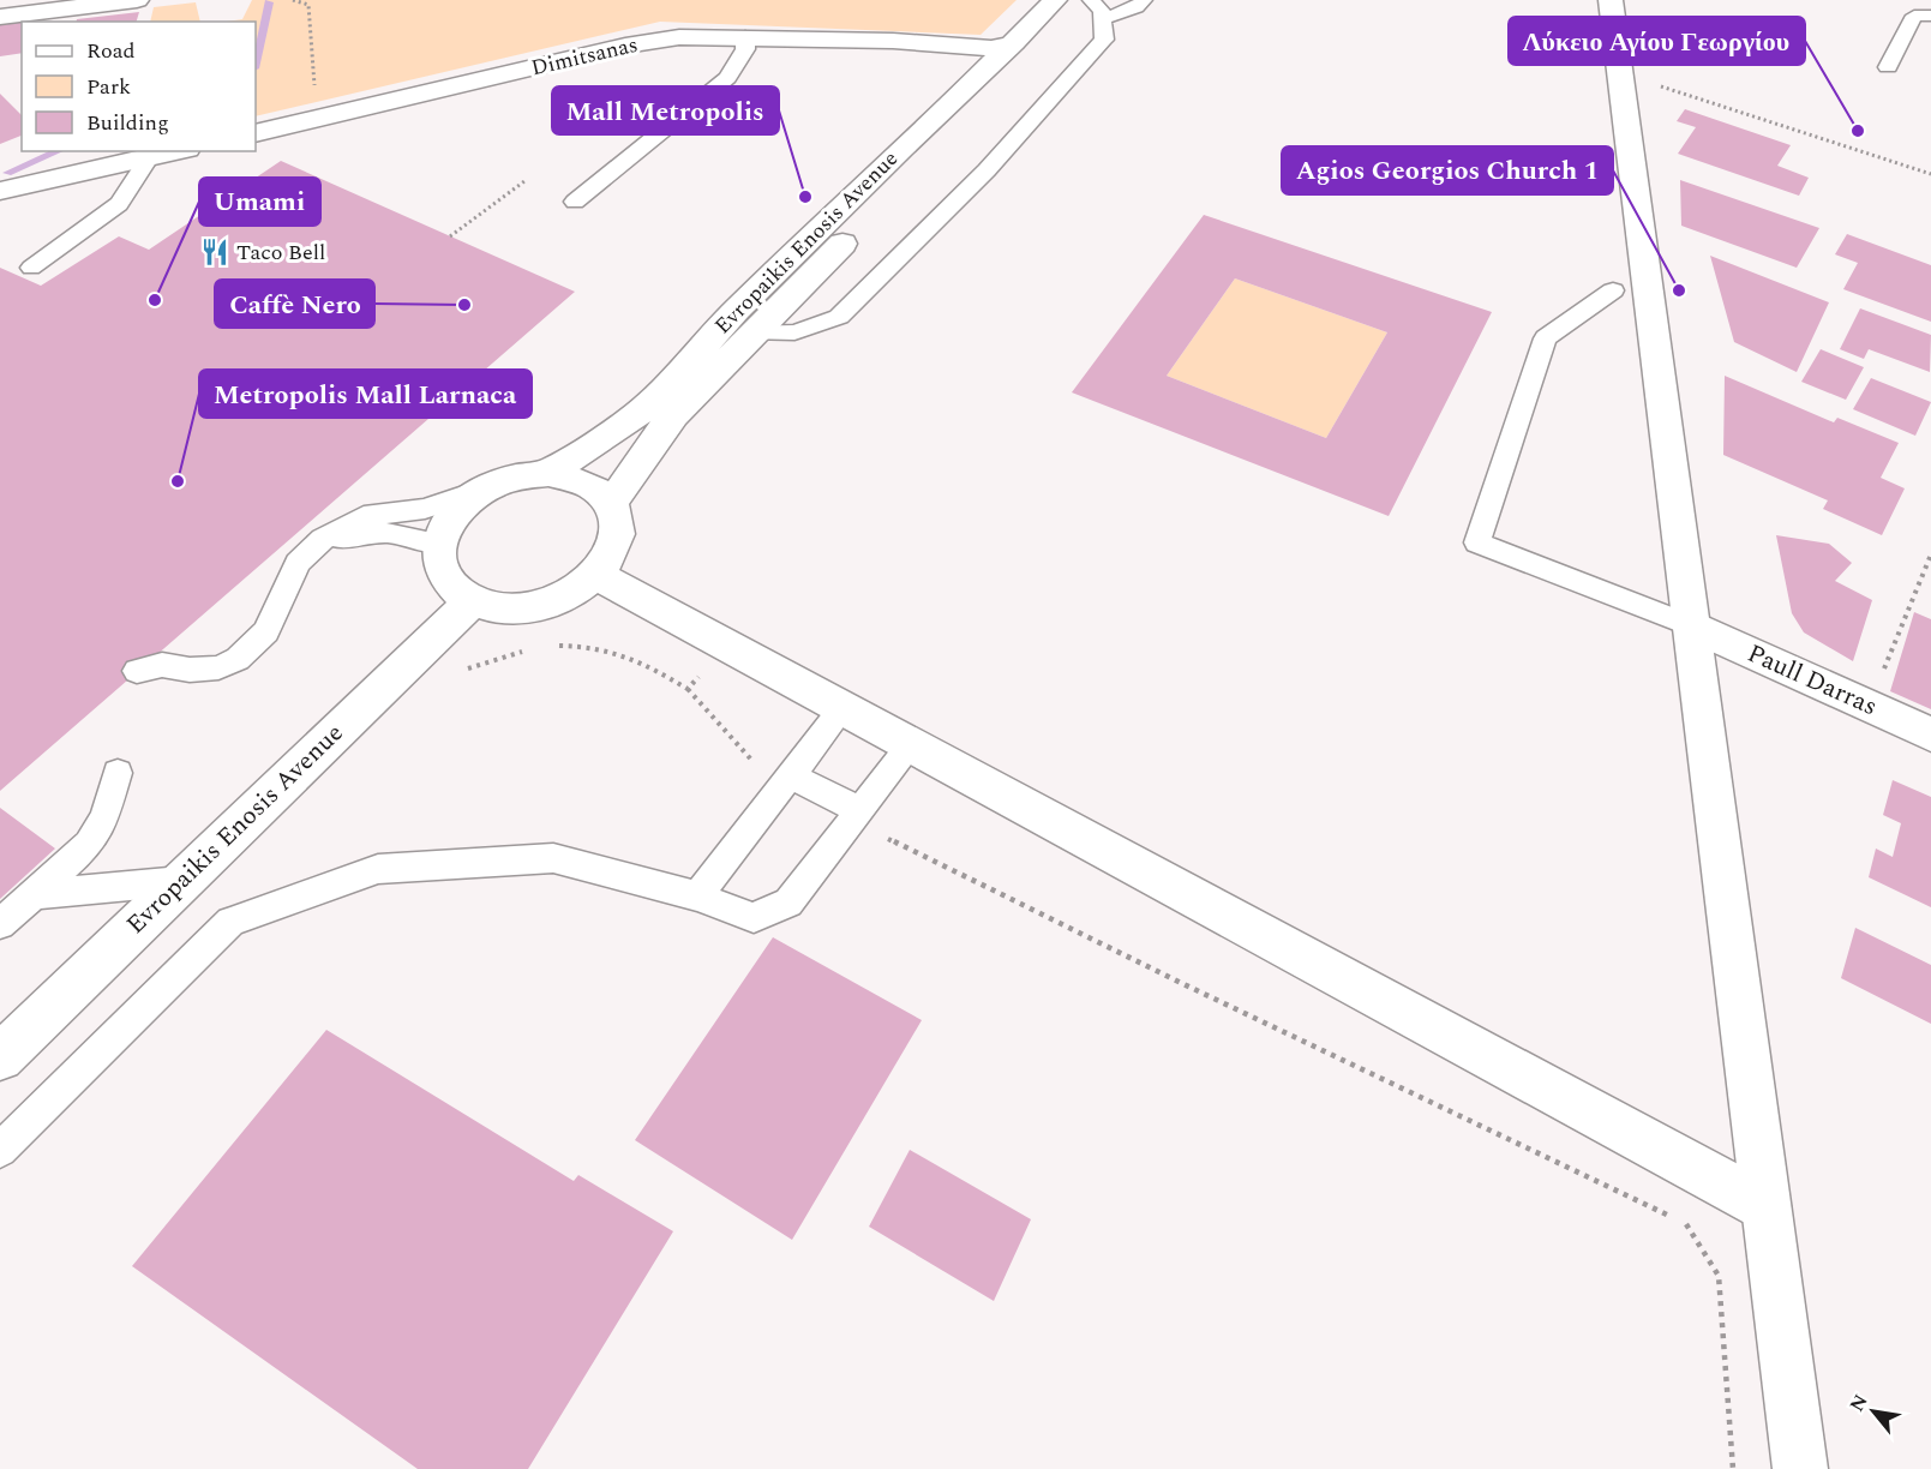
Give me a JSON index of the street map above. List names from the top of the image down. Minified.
{"streets":{"street":["Dimitsanas","Evropaikis Enosis Avenue","Paull Darras"]},"crossings":[["Dimitsanas","Evropaikis Enosis Avenue"]],"places":{"other":["Λύκειο Αγίου Γεωργίου","Mall Metropolis","Agios Georgios Church 1","Umami","Caffè Nero","Metropolis Mall Larnaca"],"restaurant":["Taco Bell"]},"legend":["Road","Park","Building"],"north":"top left"}
